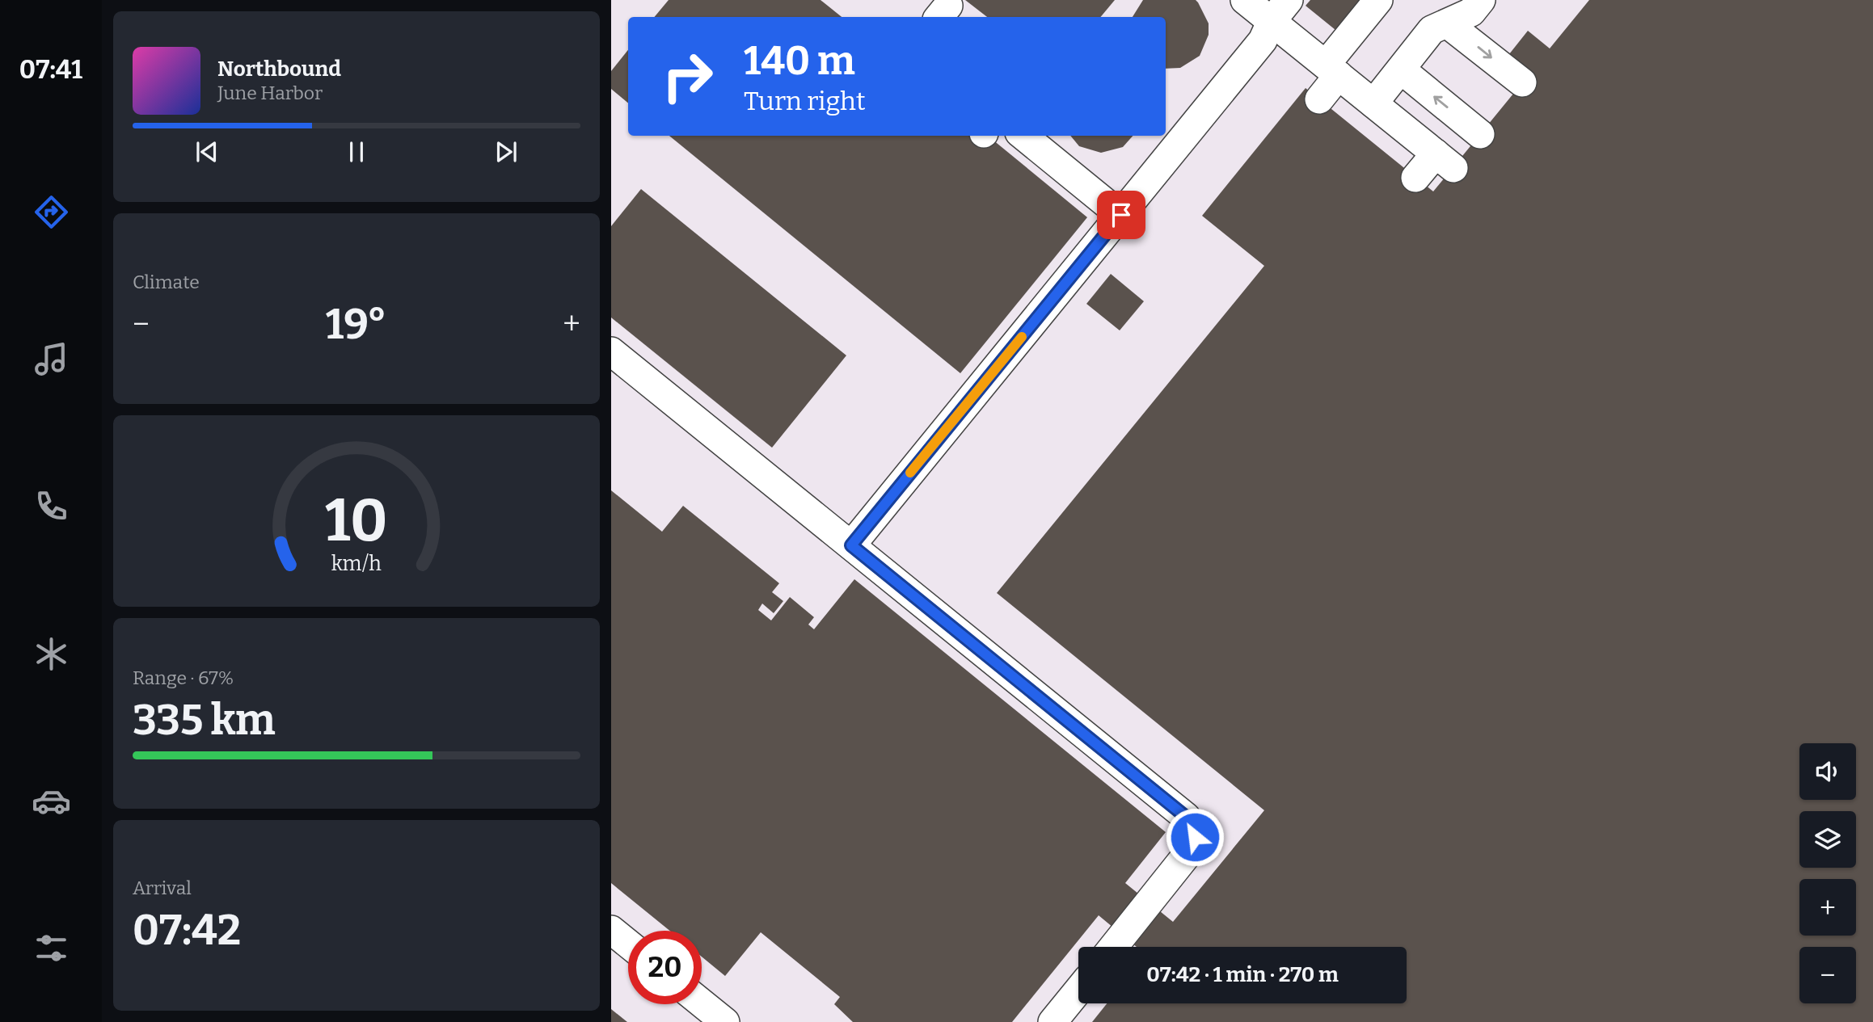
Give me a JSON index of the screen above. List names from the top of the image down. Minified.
{"page":{"tabs":"07:41","turn":["140 m","Turn right"],"song":["Northbound","June Harbor"],"tile":["Climate",["Range · 67%","335 km"],["Arrival","07:42"]],"heat":["−","19°","+"],"map_buttons":["+","−"],"limit":"20","trip":"07:42 · 1 min · 270 m","gauge":["10","km/h"]}}
